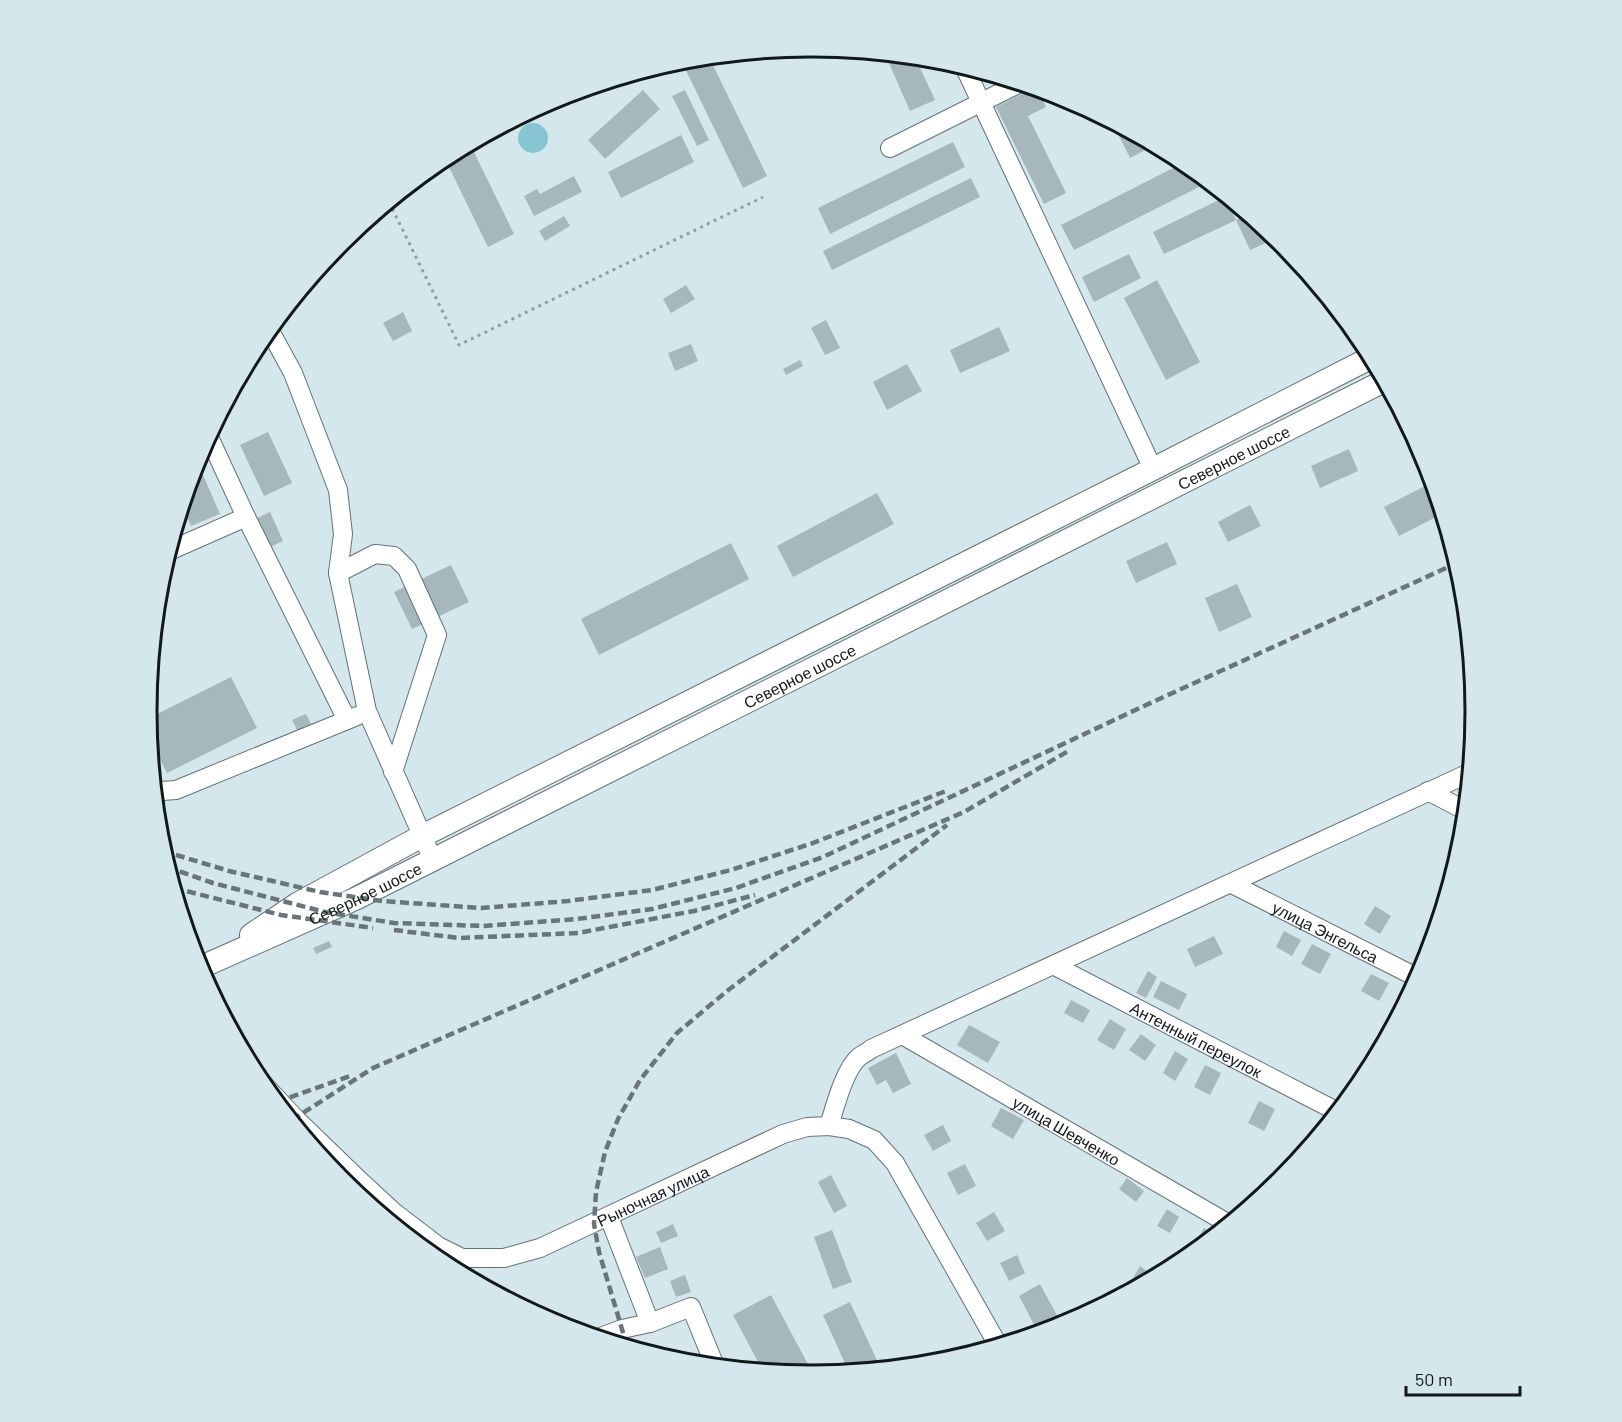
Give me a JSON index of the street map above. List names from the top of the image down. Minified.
{"streets":{"main road":["Северное шоссе"],"street":["улица Энгельса","Антенный переулок","улица Шевченко","Рыночная улица"]},"scale_bar":"50 m"}
